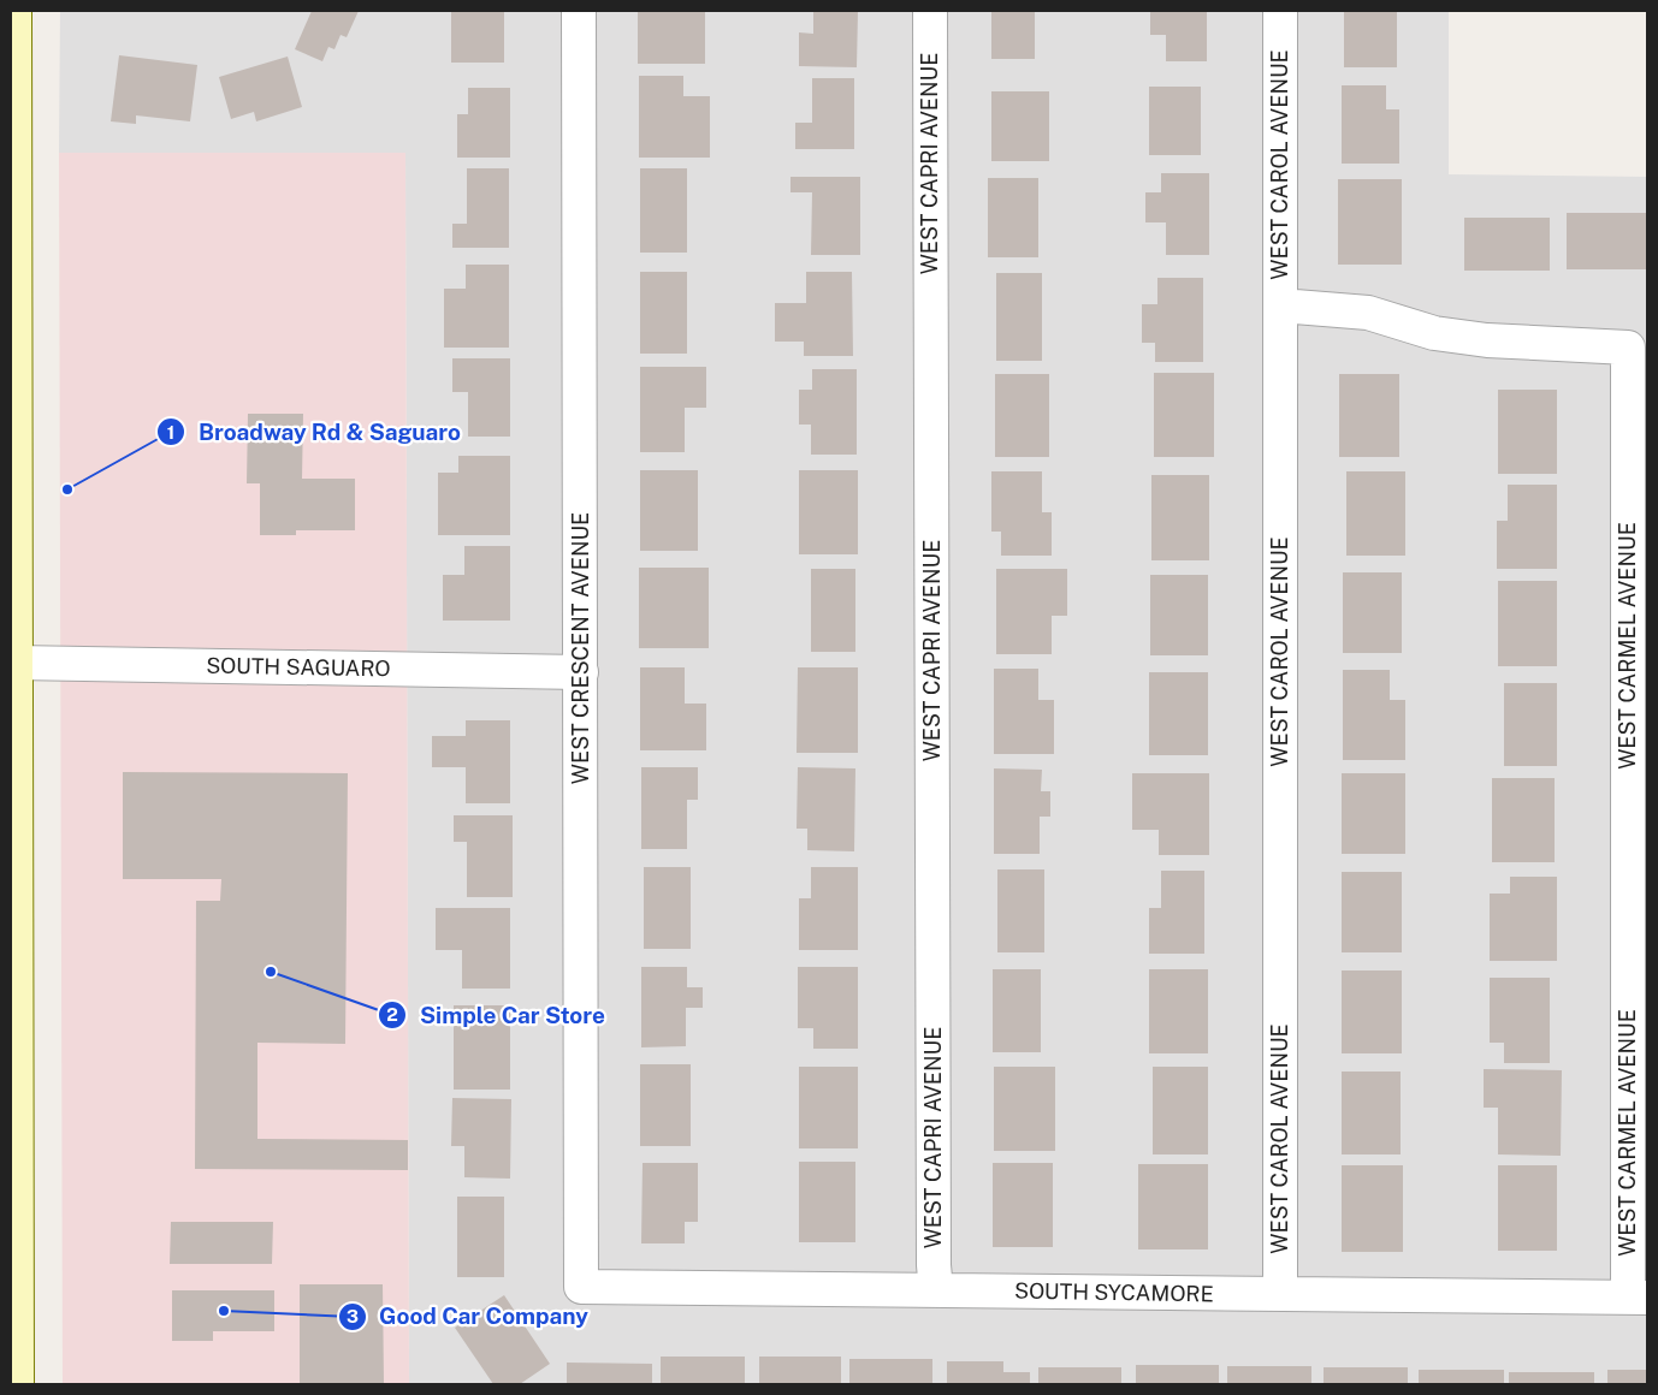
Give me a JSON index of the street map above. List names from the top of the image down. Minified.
{"streets":{"street":["WEST CAPRI AVENUE","WEST CAROL AVENUE","WEST CARMEL AVENUE","WEST CRESCENT AVENUE","SOUTH SAGUARO","SOUTH SYCAMORE"]},"crossings":[["WEST CAPRI AVENUE","SOUTH SYCAMORE"],["WEST CAROL AVENUE","WEST CARMEL AVENUE"],["WEST CAROL AVENUE","SOUTH SYCAMORE"],["WEST CARMEL AVENUE","SOUTH SYCAMORE"],["WEST CRESCENT AVENUE","SOUTH SAGUARO"],["WEST CRESCENT AVENUE","SOUTH SYCAMORE"]],"places":["Broadway Rd & Saguaro","Simple Car Store","Good Car Company"]}
